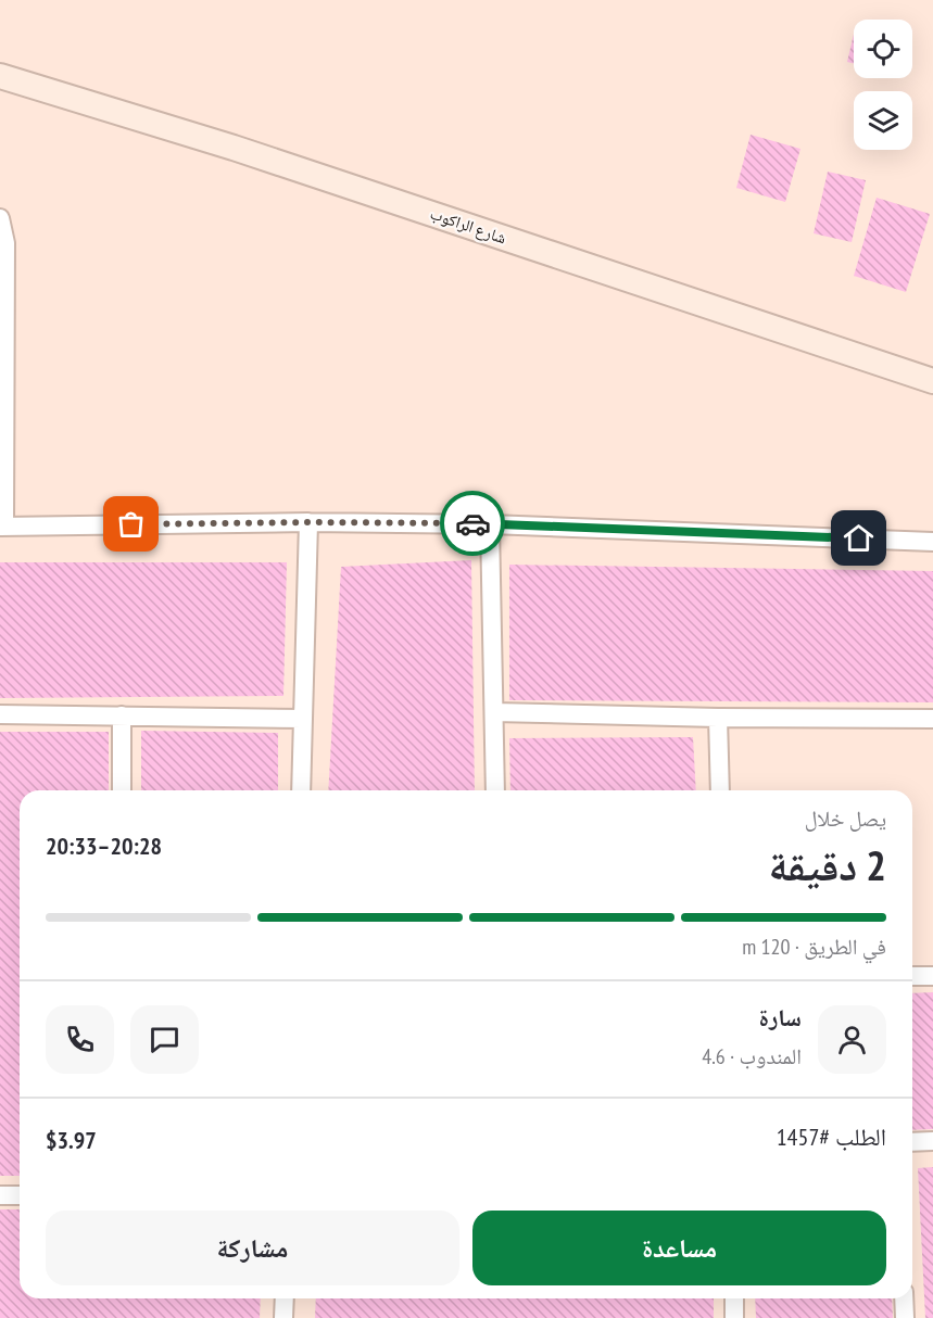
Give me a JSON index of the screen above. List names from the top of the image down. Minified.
{"streets":{"street":["شارع الراكوب"]},"page":{"heading":["2 دقيقة","يصل خلال","20:28–20:33"],"panel":["سارة","المندوب · 4.6","الطلب #1457","$3.97"],"bar":"في الطريق · 120 m","buttons":["مساعدة","مشاركة"]}}
